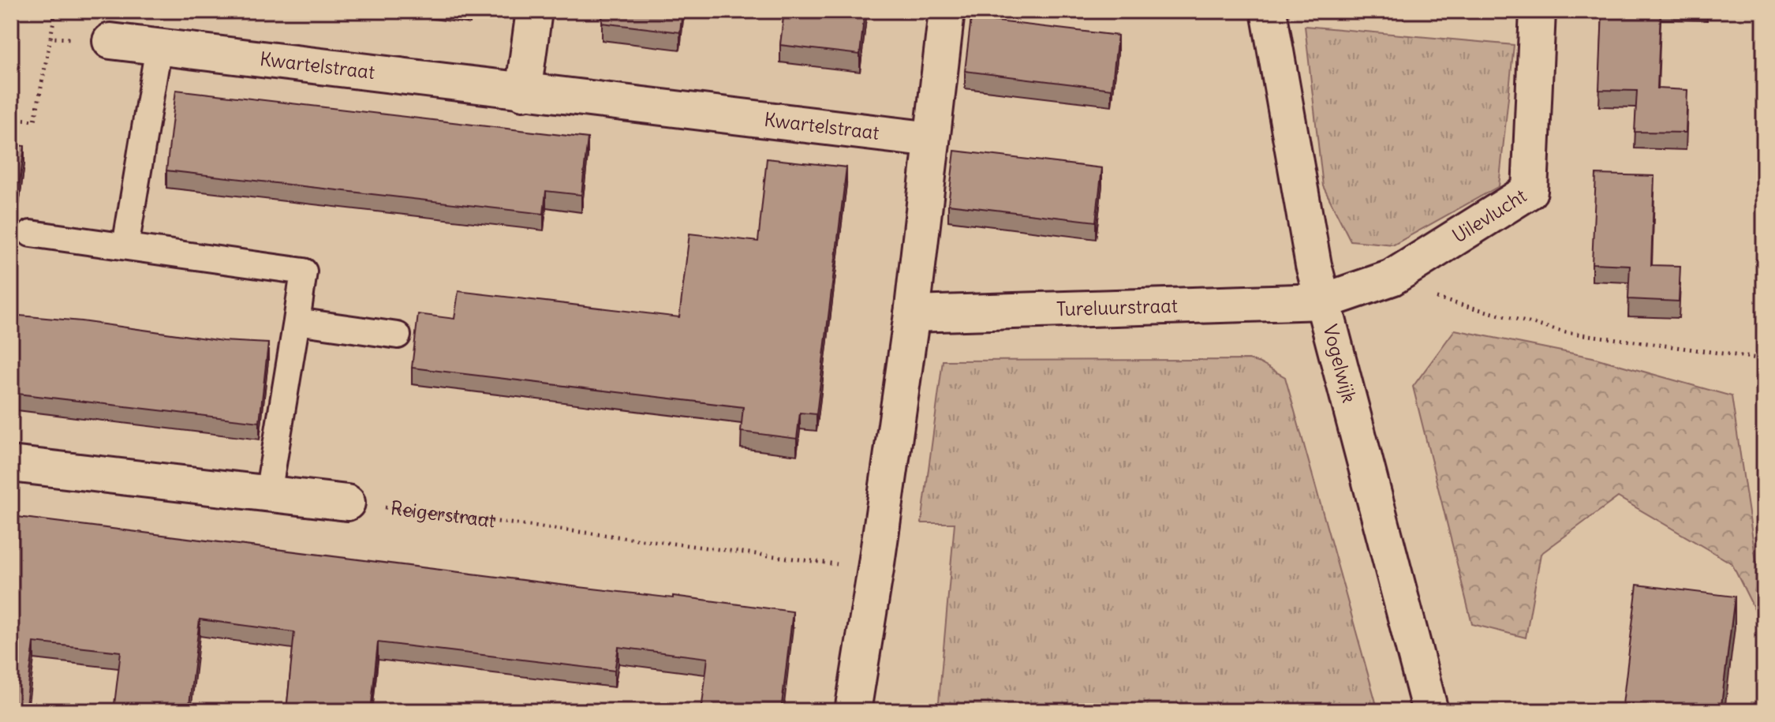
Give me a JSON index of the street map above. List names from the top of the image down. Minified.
{"streets":{"street":["Kwartelstraat","Uilevlucht","Tureluurstraat","Vogelwijk"],"path":["Reigerstraat"]},"crossings":[["Uilevlucht","Tureluurstraat"],["Uilevlucht","Vogelwijk"],["Tureluurstraat","Vogelwijk"]]}
